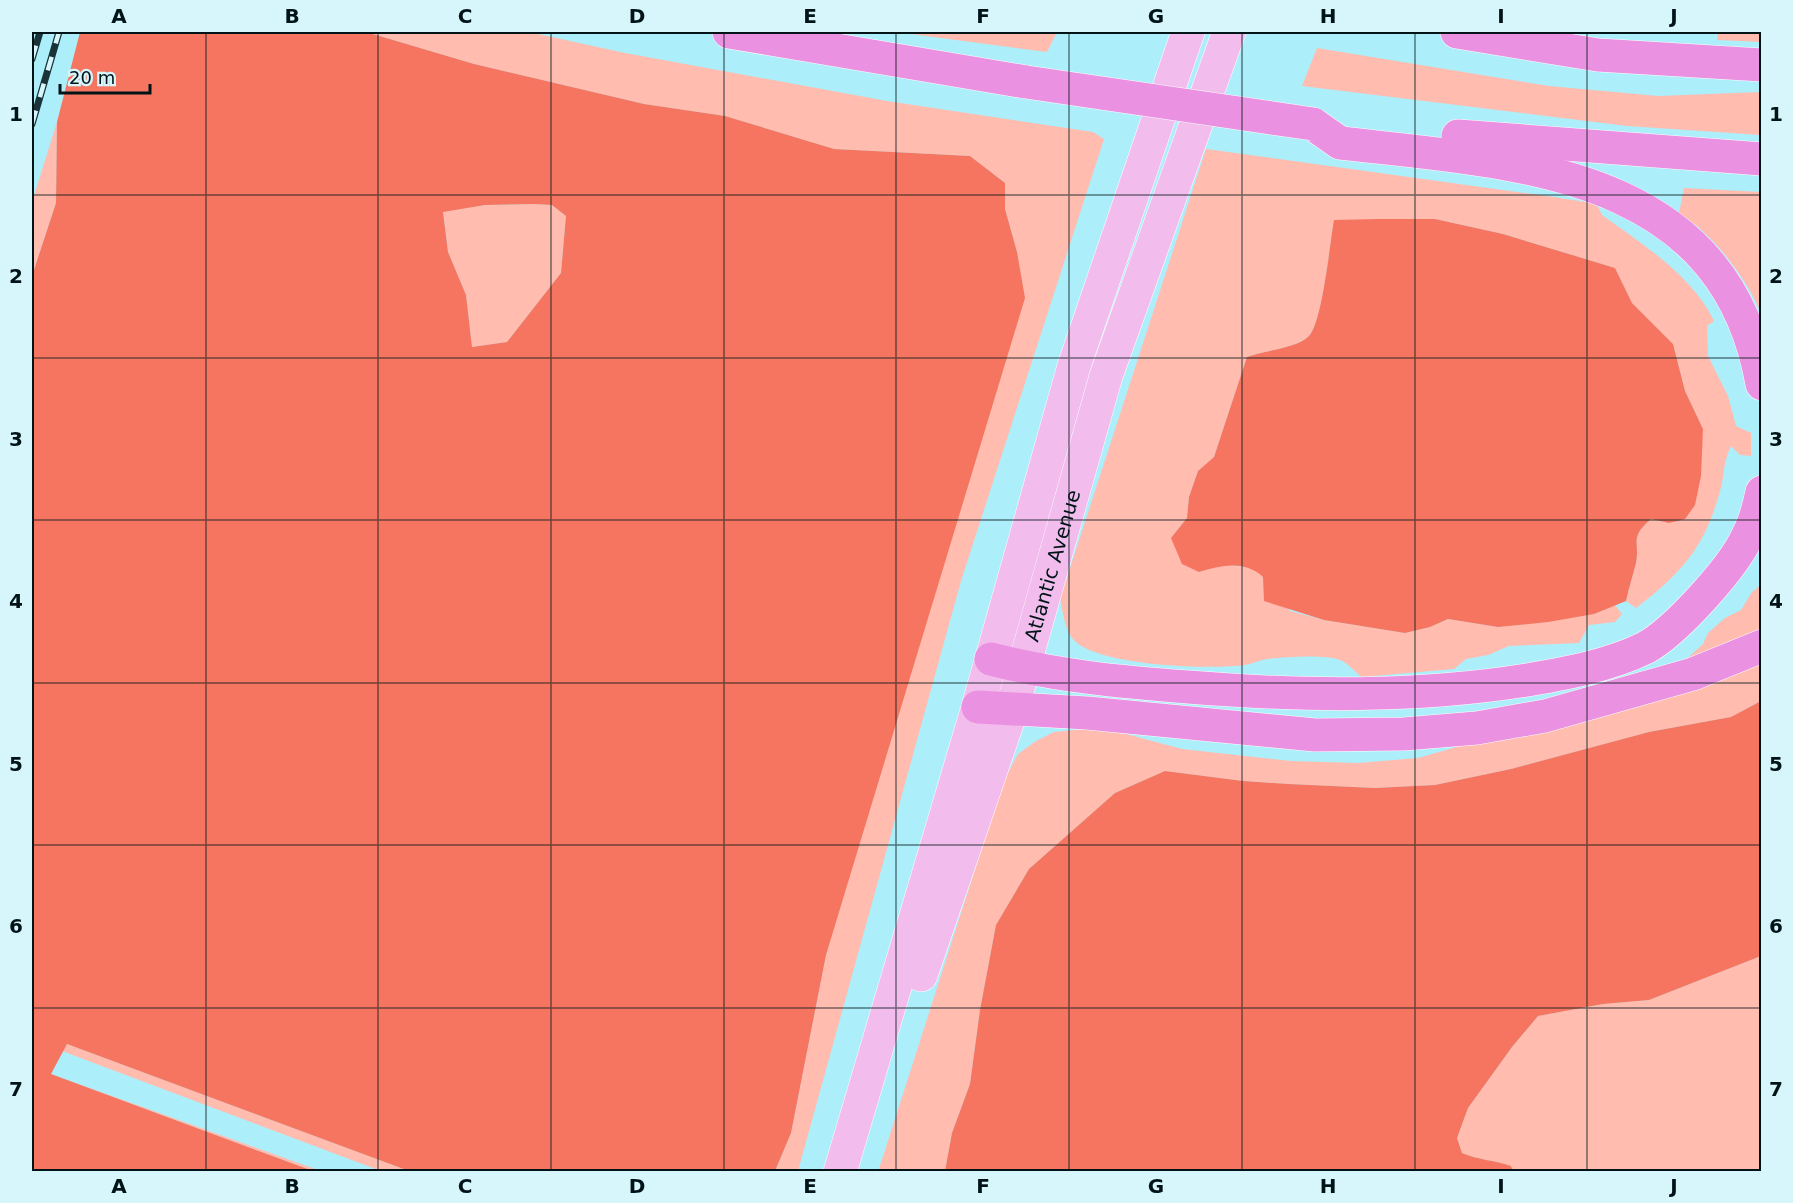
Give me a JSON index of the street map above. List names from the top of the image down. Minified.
{"streets":{"main road":["Atlantic Avenue"]},"scale_bar":"20 m","grid":{"columns":["A","B","C","D","E","F","G","H","I","J"],"rows":["1","2","3","4","5","6","7"]}}
